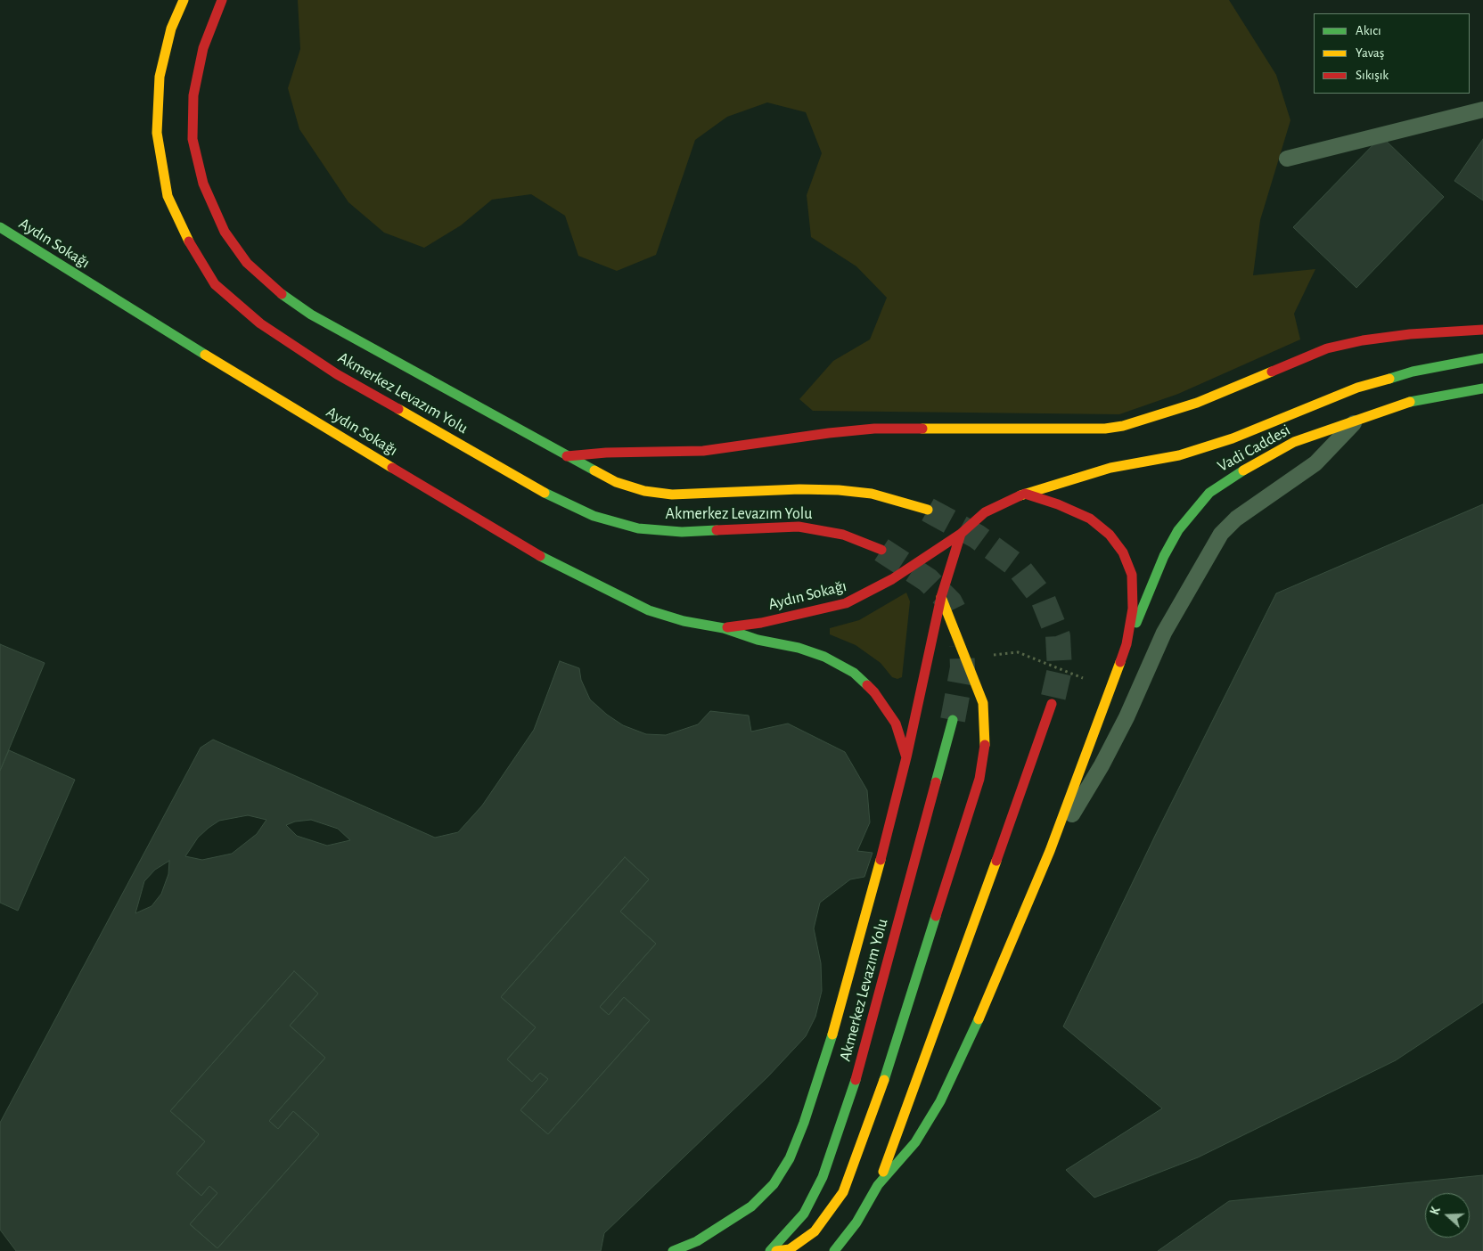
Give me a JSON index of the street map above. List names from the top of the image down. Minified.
{"streets":{"main road":["Aydın Sokağı","Akmerkez Levazım Yolu","Vadi Caddesi"]},"legend":["Akıcı","Yavaş","Sıkışık"],"north":"left"}
